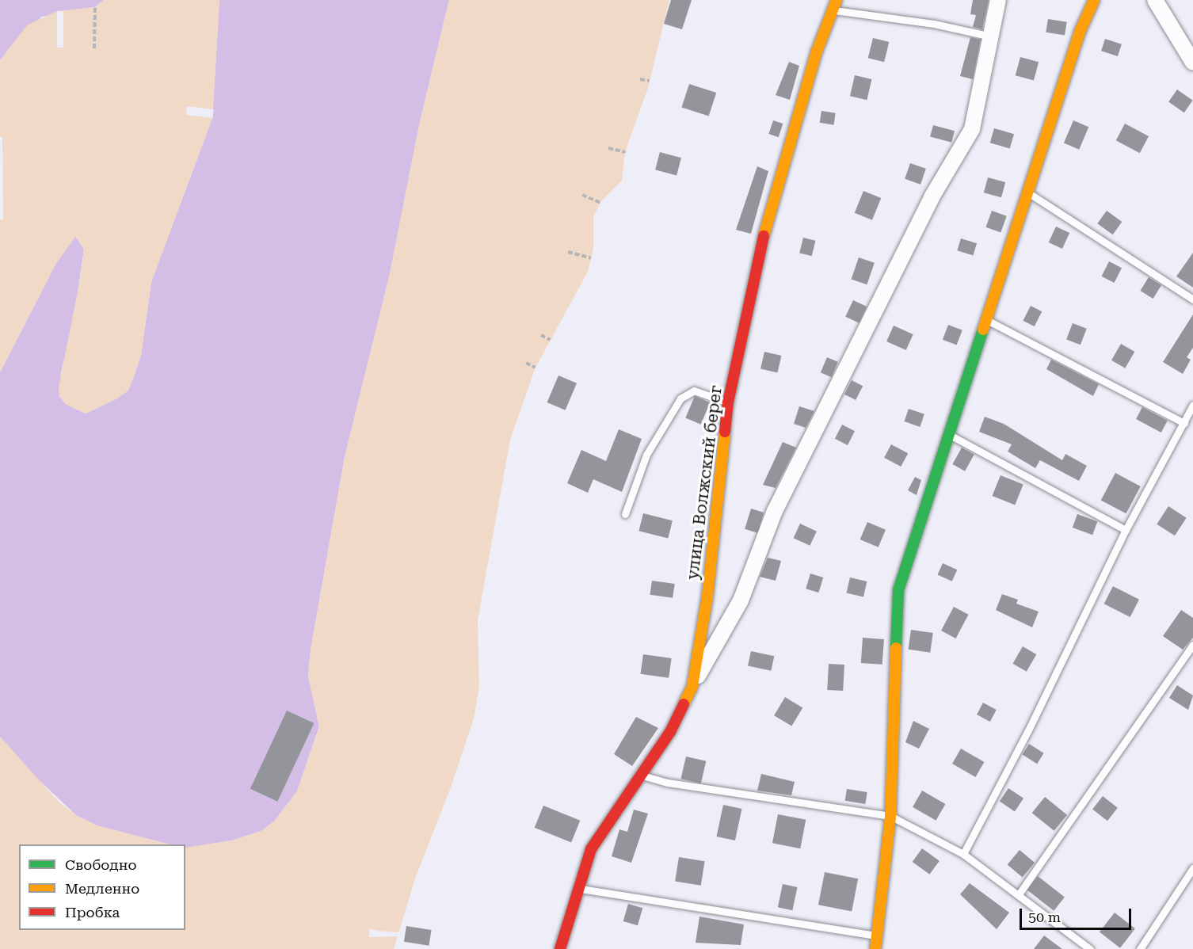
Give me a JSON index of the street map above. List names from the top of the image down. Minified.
{"streets":{"street":["улица Волжский берег"]},"legend":["Свободно","Медленно","Пробка"],"scale_bar":"50 m"}
